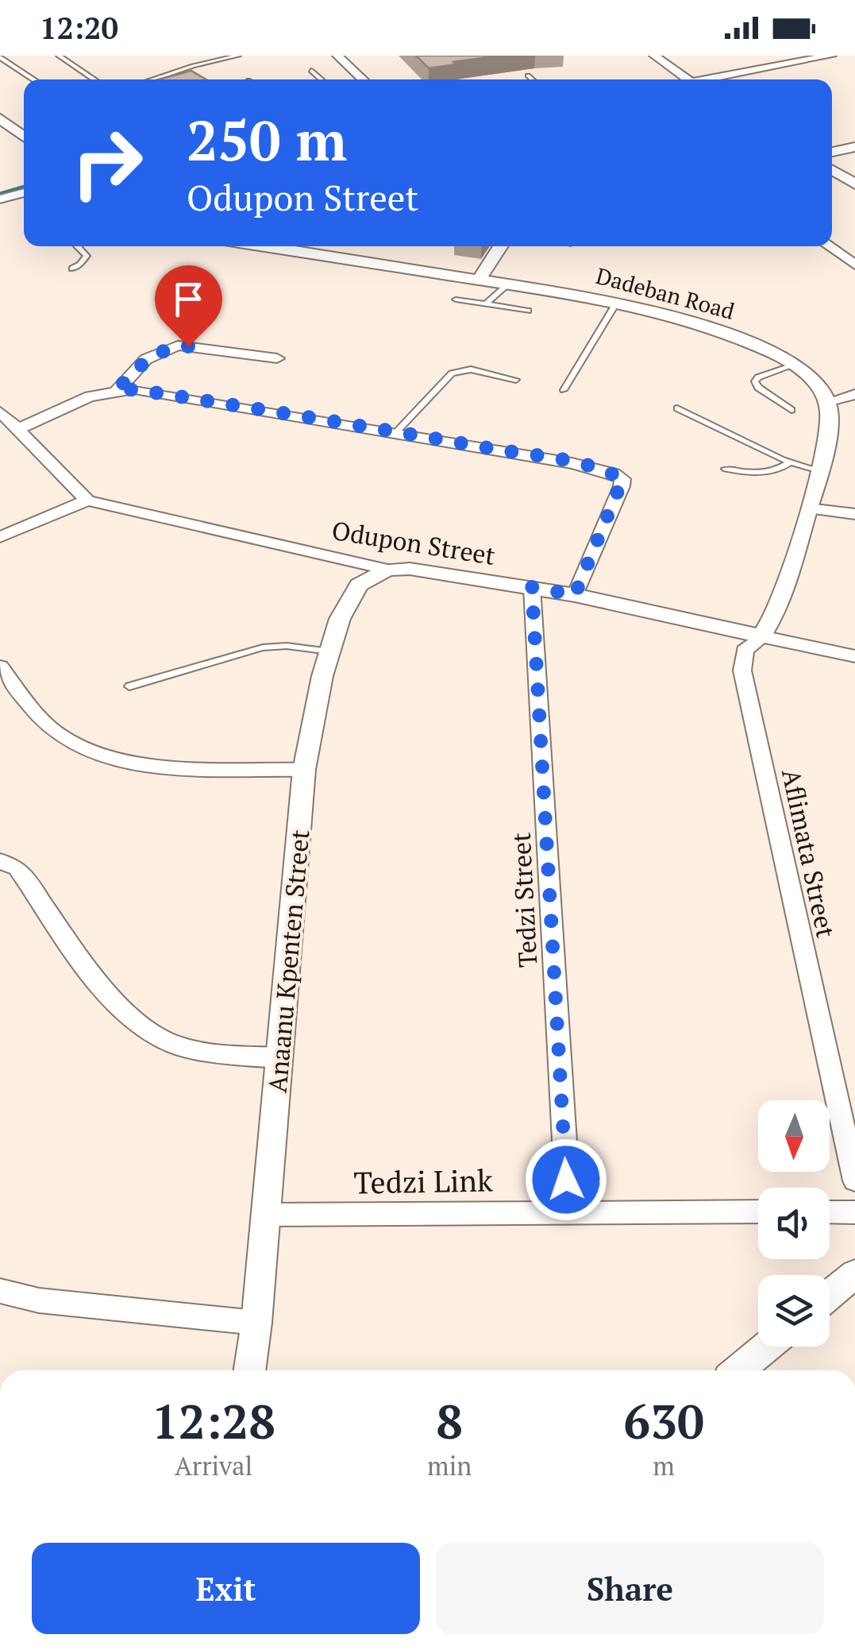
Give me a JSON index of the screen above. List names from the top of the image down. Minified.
{"streets":{"street":["Dadeban Road","Odupon Street","Aflimata Street","Tedzi Street","Anaanu Kpenten Street","Tedzi Link"]},"crossings":[["Odupon Street","Aflimata Street"],["Odupon Street","Tedzi Street"],["Odupon Street","Anaanu Kpenten Street"],["Tedzi Street","Tedzi Link"],["Anaanu Kpenten Street","Tedzi Link"]],"north":"bottom","page":{"status":"12:20","turn":["250 m","Odupon Street"],"eta":["12:28","Arrival","8","min","630","m"],"buttons":["Exit","Share"]}}
